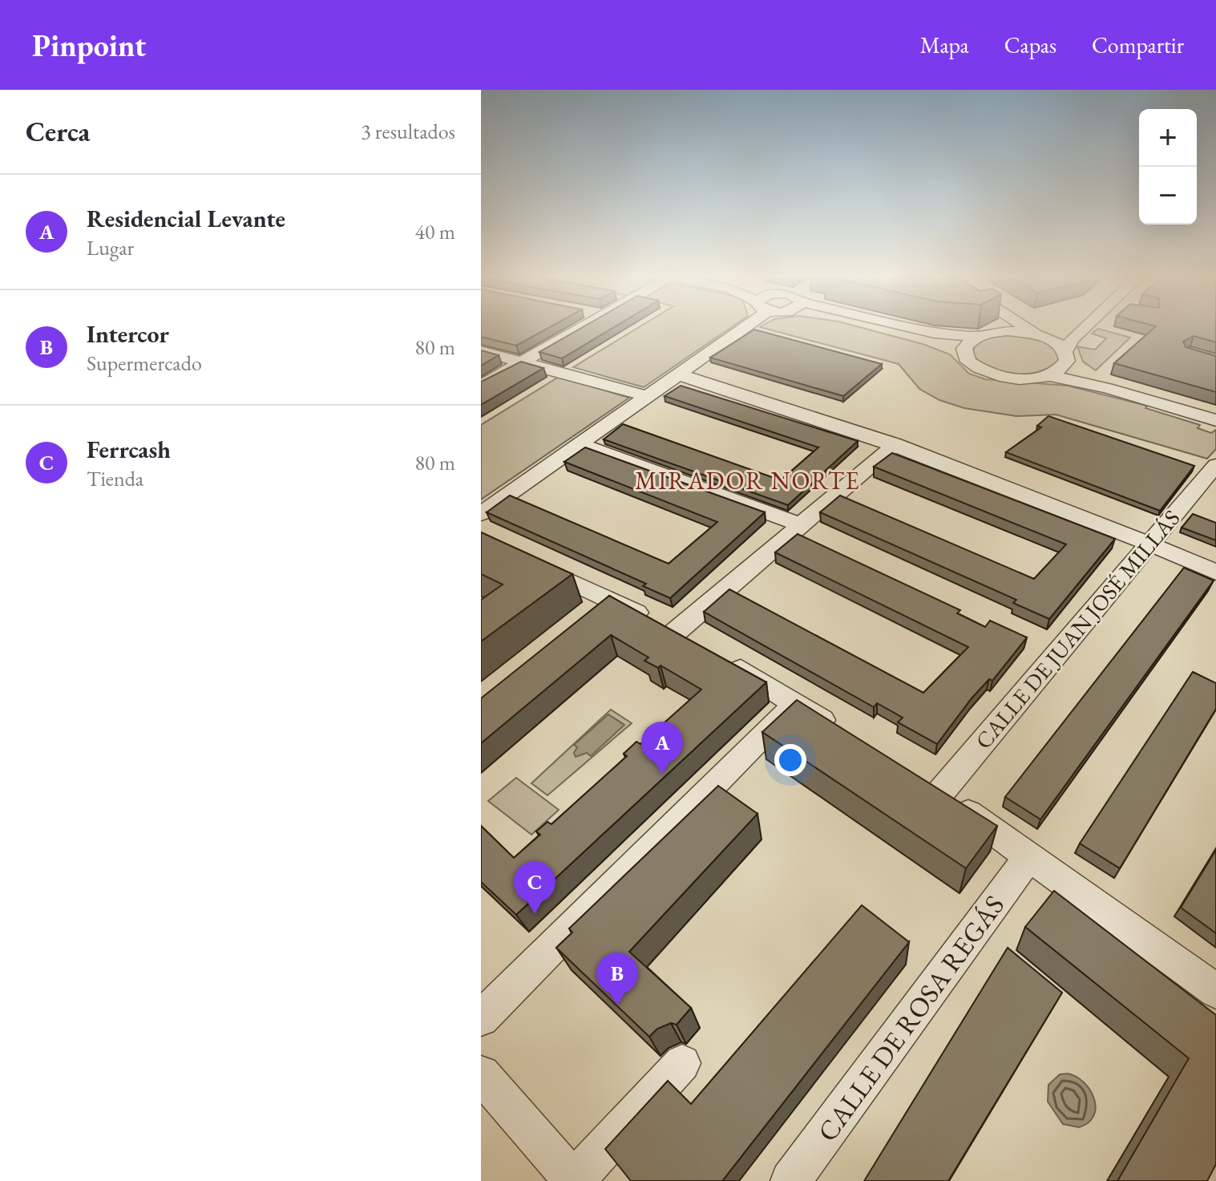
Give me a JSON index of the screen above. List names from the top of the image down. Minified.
{"streets":{"street":["CALLE DE JUAN JOSÉ MILLÁS","CALLE DE ROSA REGÁS"]},"crossings":[["CALLE DE JUAN JOSÉ MILLÁS","CALLE DE ROSA REGÁS"]],"districts":["MIRADOR NORTE"],"page":{"header":"Pinpoint","nav":["Mapa","Capas","Compartir"],"heading":["Cerca","3 resultados"],"map_buttons":["+","−"],"list":[{"mark":"A","name":"Residencial Levante","note":"Lugar","value":"40 m"},{"mark":"B","name":"Intercor","note":"Supermercado","value":"80 m"},{"mark":"C","name":"Ferrcash","note":"Tienda","value":"80 m"}],"pins":["A","C","B"]}}
